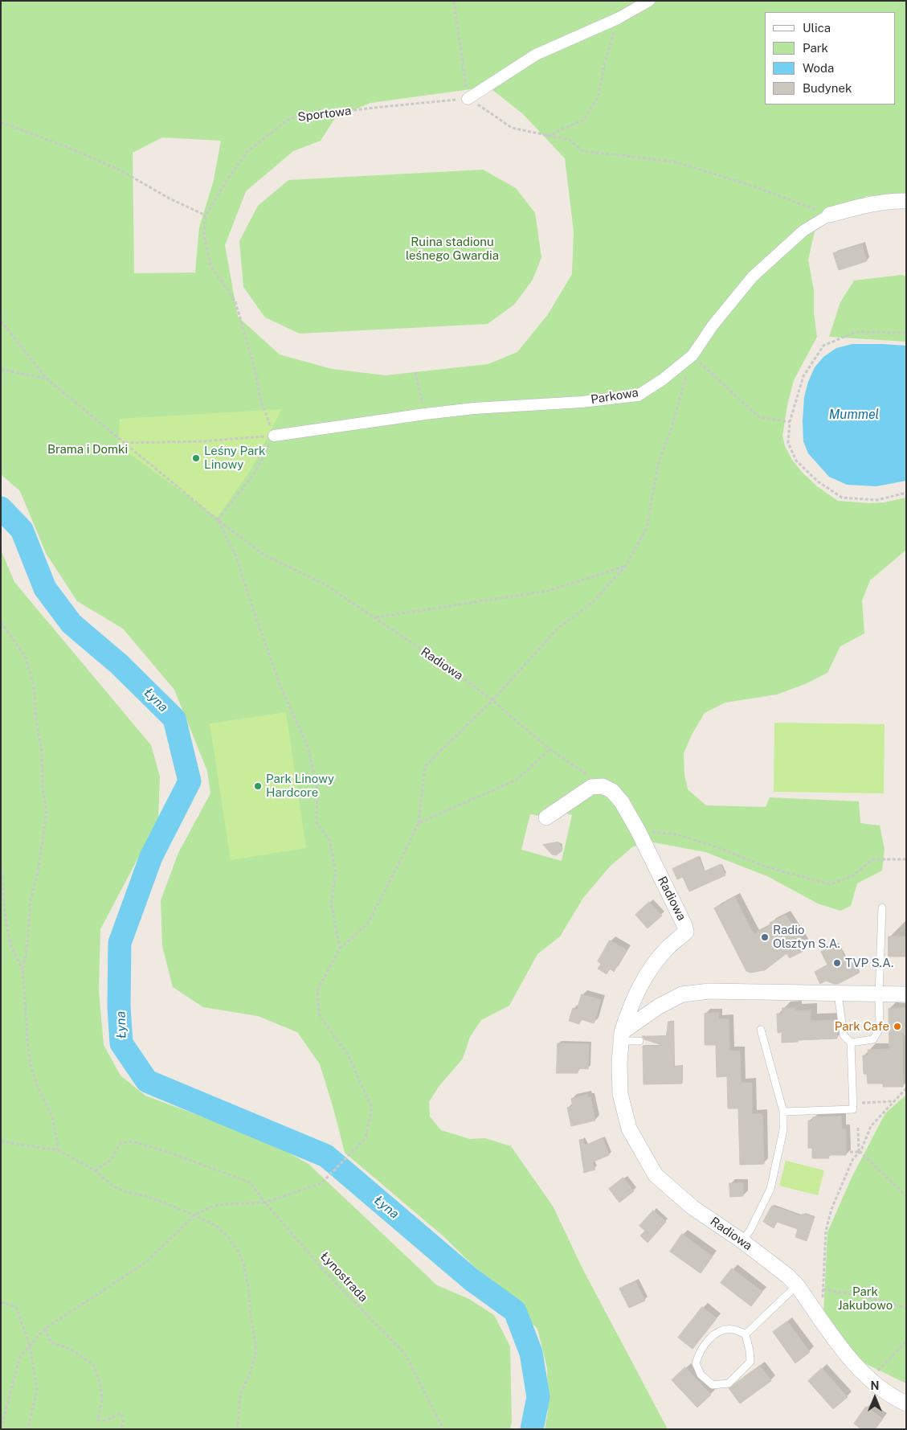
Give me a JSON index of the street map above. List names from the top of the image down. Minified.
{"streets":{"street":["Parkowa","Radiowa"],"path":["Sportowa","Łynostrada"]},"crossings":[["Sportowa","Parkowa"]],"water":["Mummel","Łyna"],"parks":["Ruina stadionu leśnego Gwardia","Brama i Domki","Park Jakubowo"],"places":["Leśny Park Linowy","Park Linowy Hardcore","Radio Olsztyn S.A.","TVP S.A.","Park Cafe"],"legend":["Ulica","Park","Woda","Budynek"],"north":"top"}
